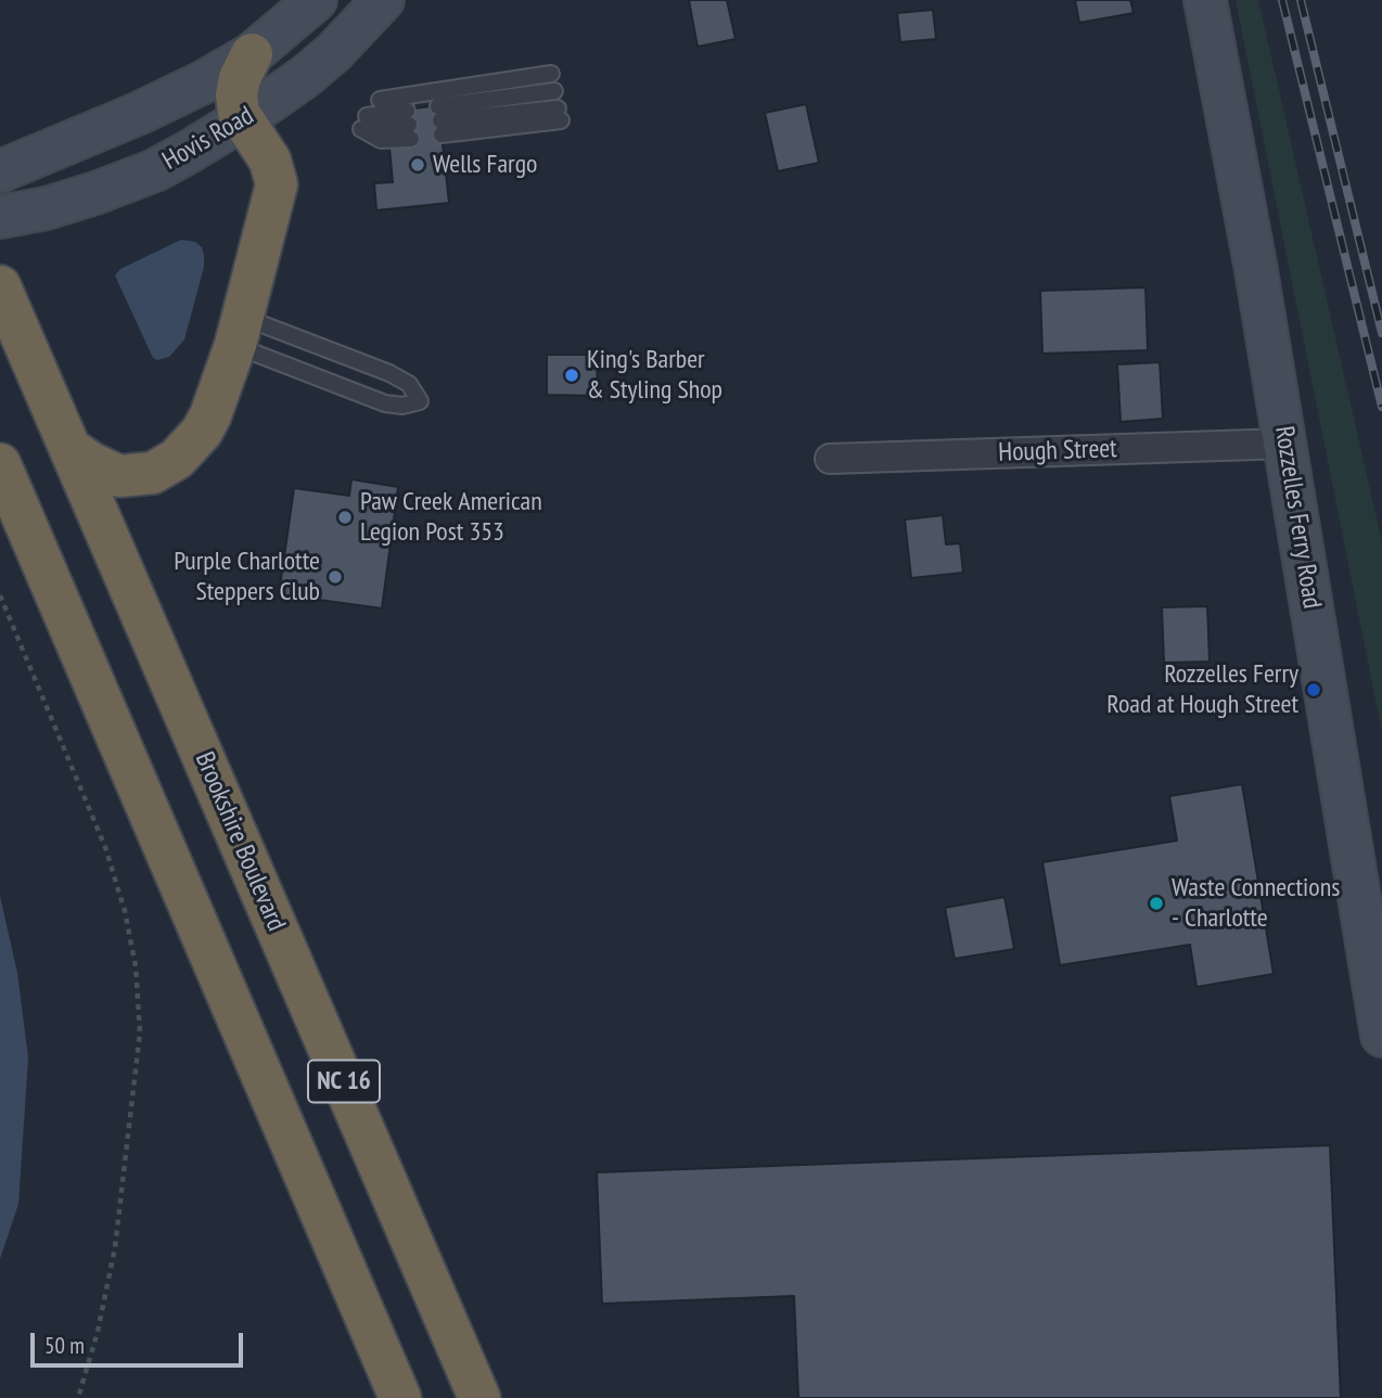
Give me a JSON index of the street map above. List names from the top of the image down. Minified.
{"streets":{"highway":["Brookshire Boulevard","NC 16"],"street":["Hovis Road","Hough Street","Rozzelles Ferry Road"]},"crossings":[["Hough Street","Rozzelles Ferry Road"]],"places":["Wells Fargo","King's Barber & Styling Shop","Paw Creek American Legion Post 353","Purple Charlotte Steppers Club","Rozzelles Ferry Road at Hough Street","Waste Connections - Charlotte"],"scale_bar":"50 m"}
